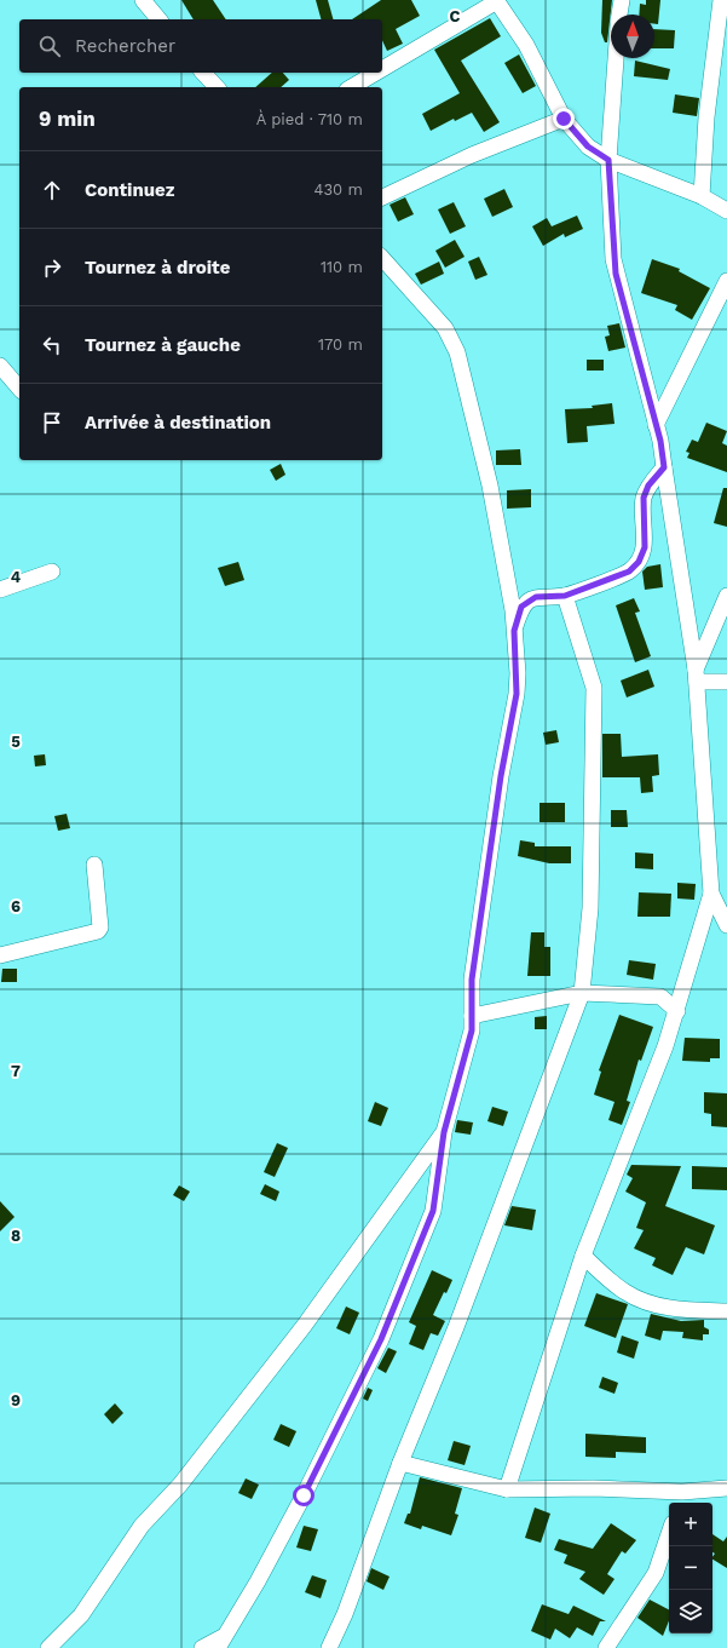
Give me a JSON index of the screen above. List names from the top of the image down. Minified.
{"north":"top","page":{"search":"Rechercher","heading":["9 min","À pied · 710 m"],"list":[["Continuez","430 m"],["Tournez à droite","110 m"],["Tournez à gauche","170 m"],"Arrivée à destination"],"map_buttons":["+","−"]},"grid":{"columns":["C"],"rows":["4","5","6","7","8","9"]}}
